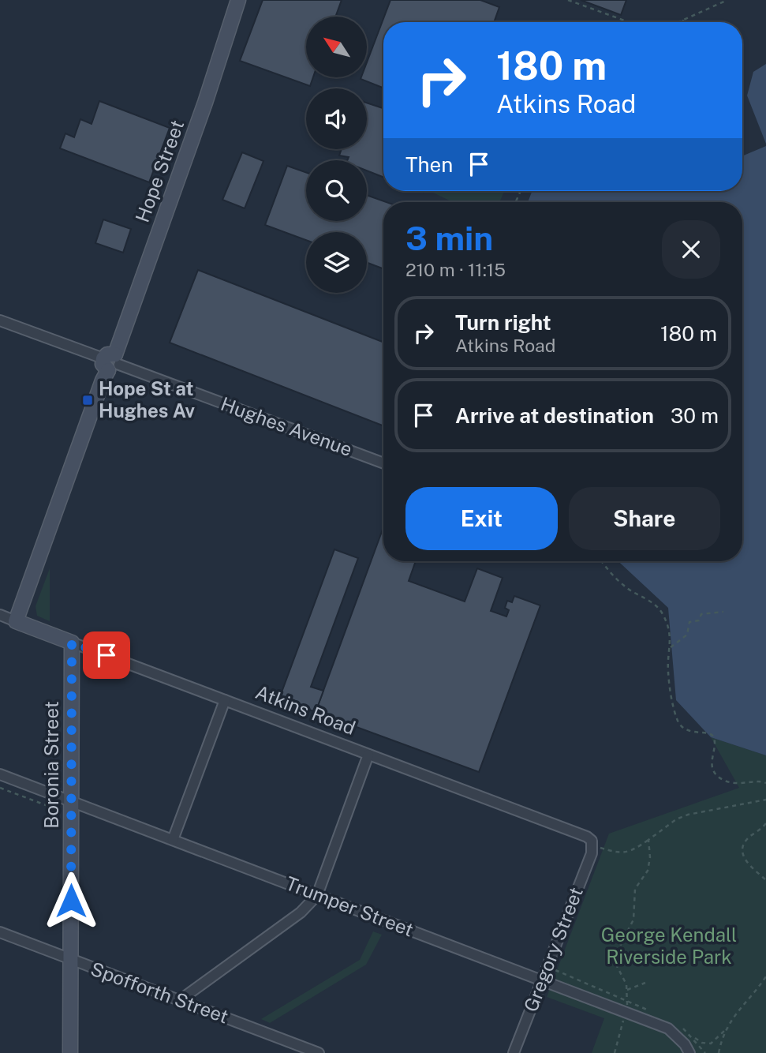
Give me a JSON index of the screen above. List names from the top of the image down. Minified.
{"streets":{"street":["Hope Street","Hughes Avenue","Atkins Road","Boronia Street","Trumper Street","Gregory Street","Spofforth Street"]},"crossings":[["Hope Street","Hughes Avenue"],["Hope Street","Atkins Road"],["Atkins Road","Boronia Street"],["Atkins Road","Gregory Street"],["Boronia Street","Trumper Street"],["Boronia Street","Spofforth Street"],["Trumper Street","Gregory Street"]],"parks":["George Kendall Riverside Park"],"places":{"transit":["Hope St at Hughes Av"]},"north":"top left","page":{"turn":["180 m","Atkins Road"],"then":"Then","heading":["3 min","210 m · 11:15"],"list":[{"name":"Turn right","note":"Atkins Road","value":"180 m"},{"name":"Arrive at destination","value":"30 m"}],"buttons":["Exit","Share"]}}
